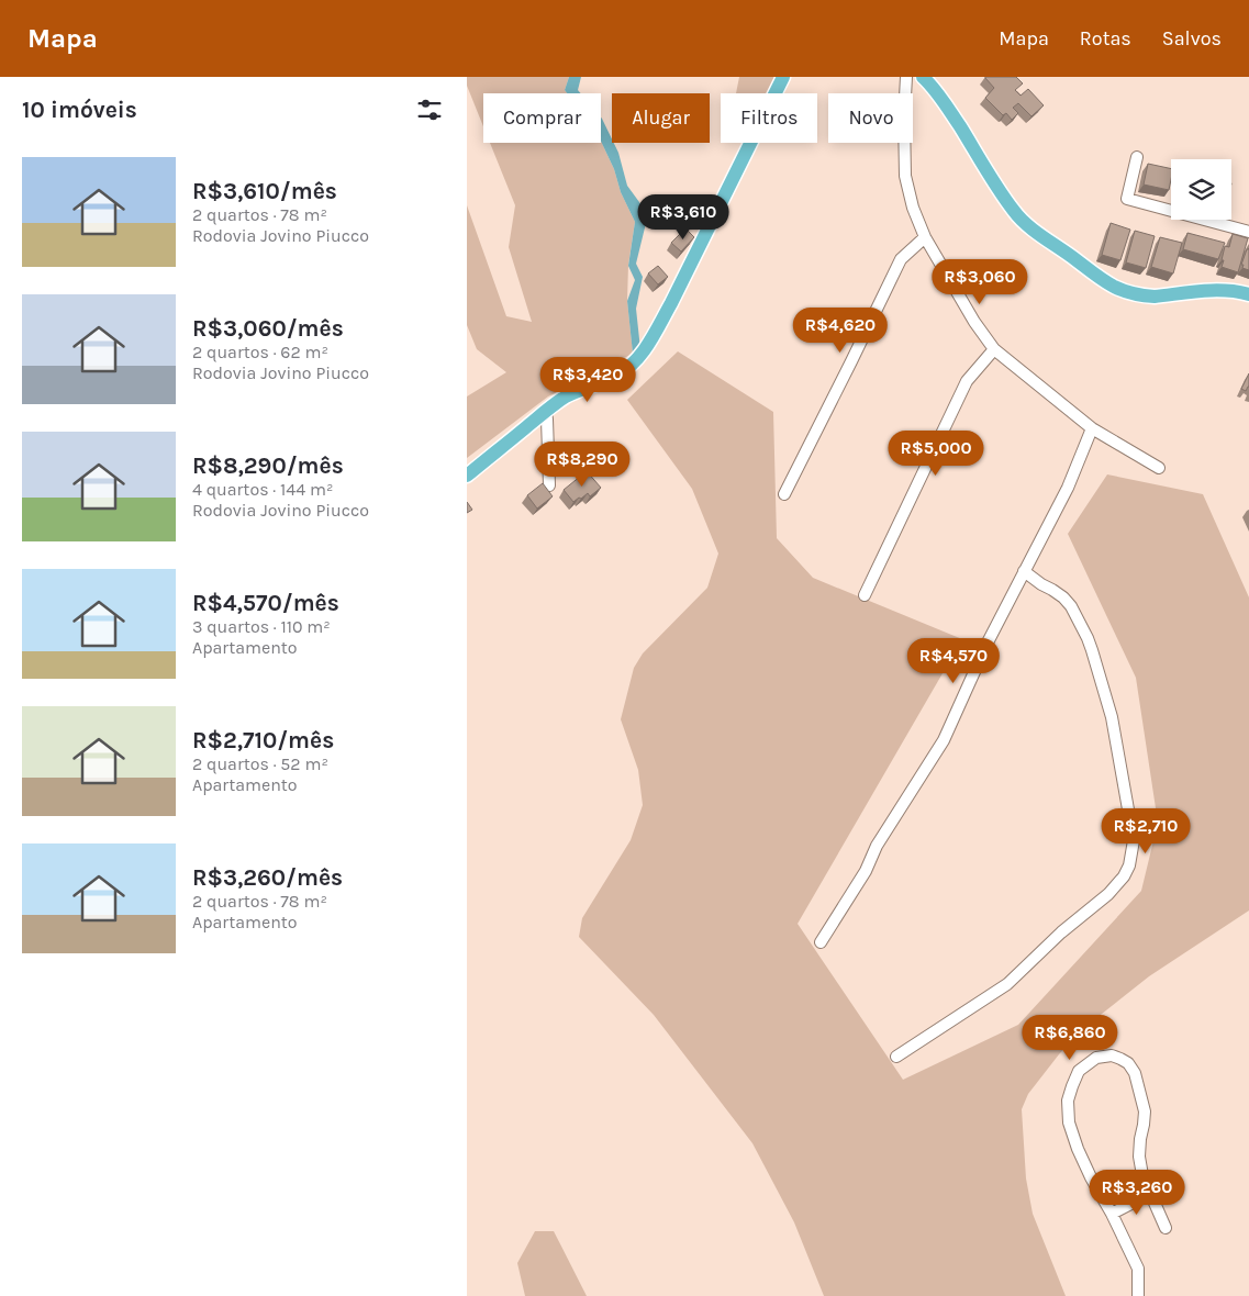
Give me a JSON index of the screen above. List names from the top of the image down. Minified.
{"page":{"header":"Mapa","nav":["Mapa","Rotas","Salvos"],"heading":"10 imóveis","chip":["Comprar","Alugar","Filtros","Novo"],"list":[{"name":"R$3,610/mês","note":"2 quartos · 78 m² · Rodovia Jovino Piucco"},{"name":"R$3,060/mês","note":"2 quartos · 62 m² · Rodovia Jovino Piucco"},{"name":"R$8,290/mês","note":"4 quartos · 144 m² · Rodovia Jovino Piucco"},{"name":"R$4,570/mês","note":"3 quartos · 110 m² · Apartamento"},{"name":"R$2,710/mês","note":"2 quartos · 52 m² · Apartamento"},{"name":"R$3,260/mês","note":"2 quartos · 78 m² · Apartamento"}],"price":["R$3,610","R$3,060","R$4,620","R$3,420","R$5,000","R$8,290","R$4,570","R$2,710","R$6,860","R$3,260"]}}
